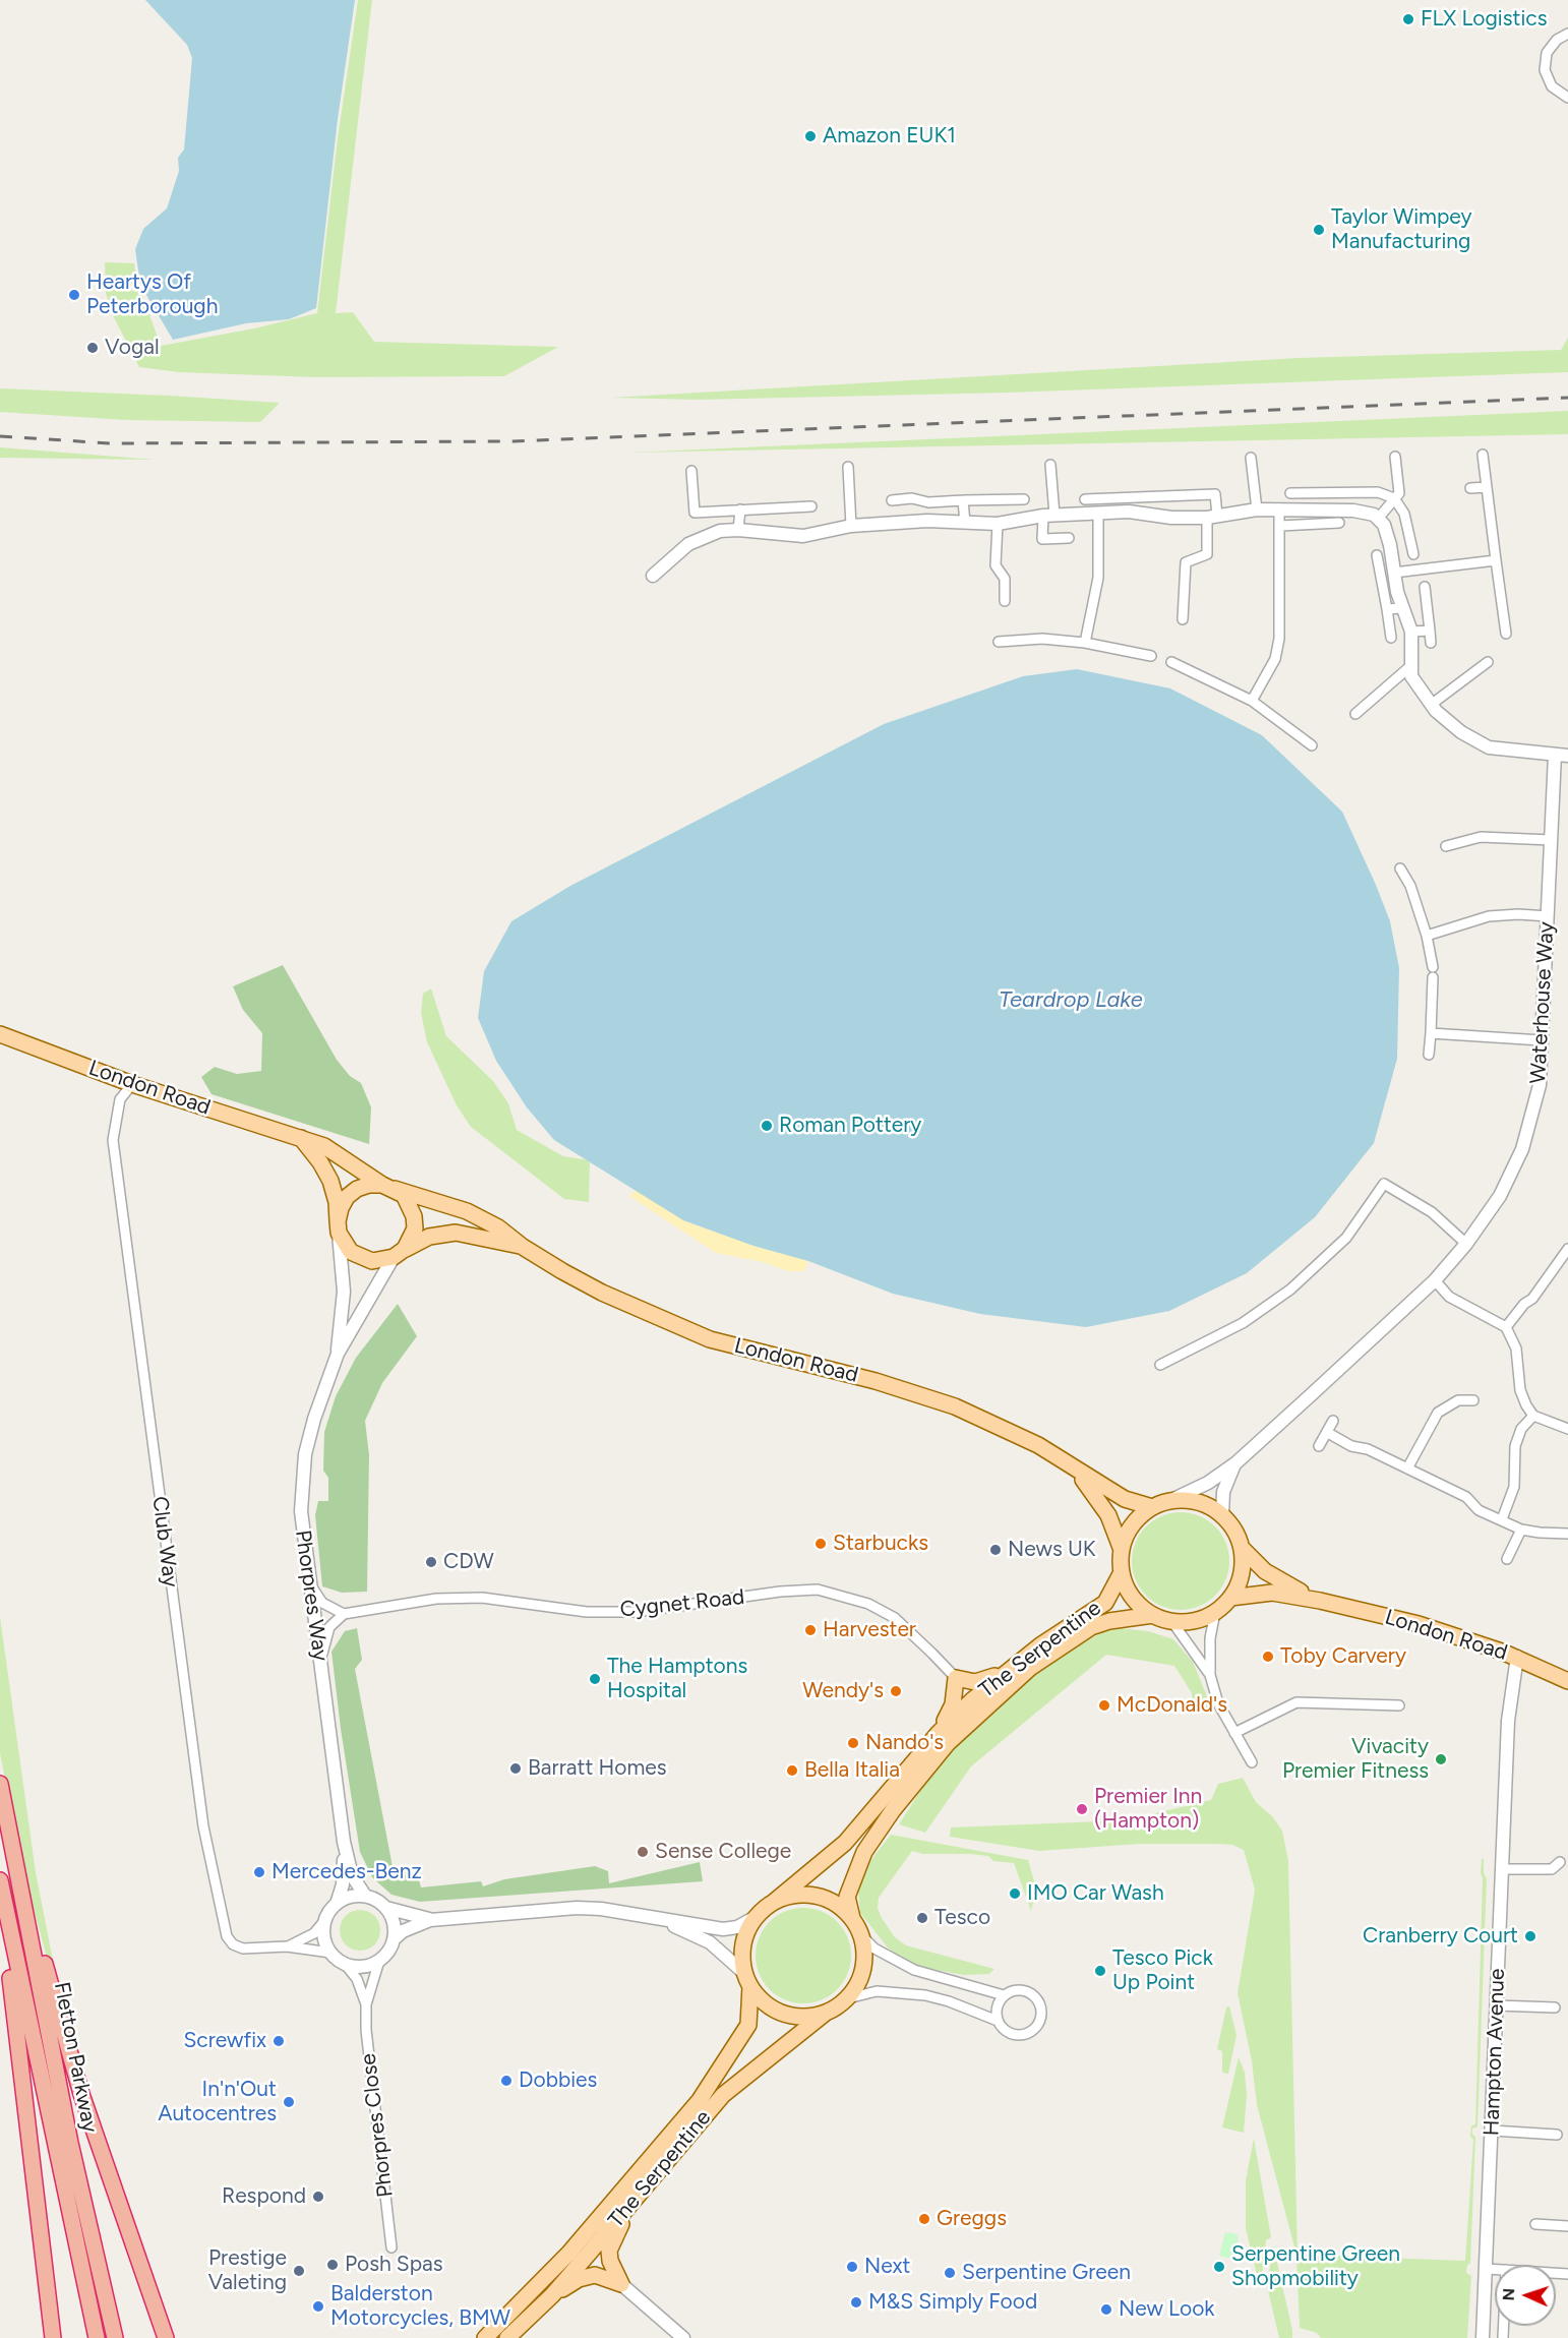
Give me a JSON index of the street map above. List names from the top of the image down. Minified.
{"streets":{"highway":["Fletton Parkway"],"main road":["London Road","The Serpentine"],"street":["Waterhouse Way","Club Way","Phorpres Way","Cygnet Road","Hampton Avenue","Phorpres Close"]},"crossings":[["Waterhouse Way","London Road"],["Waterhouse Way","The Serpentine"],["London Road","Club Way"],["London Road","Phorpres Way"],["London Road","The Serpentine"],["London Road","Hampton Avenue"],["Club Way","Phorpres Way"],["Club Way","Phorpres Close"],["Phorpres Way","Phorpres Close"]],"water":["Teardrop Lake"],"places":["FLX Logistics","Amazon EUK1","Taylor Wimpey Manufacturing","Heartys Of Peterborough","Vogal","Roman Pottery","Starbucks","News UK","CDW","Harvester","Toby Carvery","The Hamptons Hospital","Wendy's","McDonald's","Nando's","Vivacity Premier Fitness","Barratt Homes","Bella Italia","Premier Inn (Hampton)","Sense College","Mercedes-Benz","IMO Car Wash","Tesco","Cranberry Court","Tesco Pick Up Point","Screwfix","Dobbies","In'n'Out Autocentres","Respond","Greggs","Posh Spas","Next","Serpentine Green Shopmobility","Prestige Valeting","Serpentine Green","M&S Simply Food","Balderston Motorcycles, BMW","New Look"],"north":"left"}
